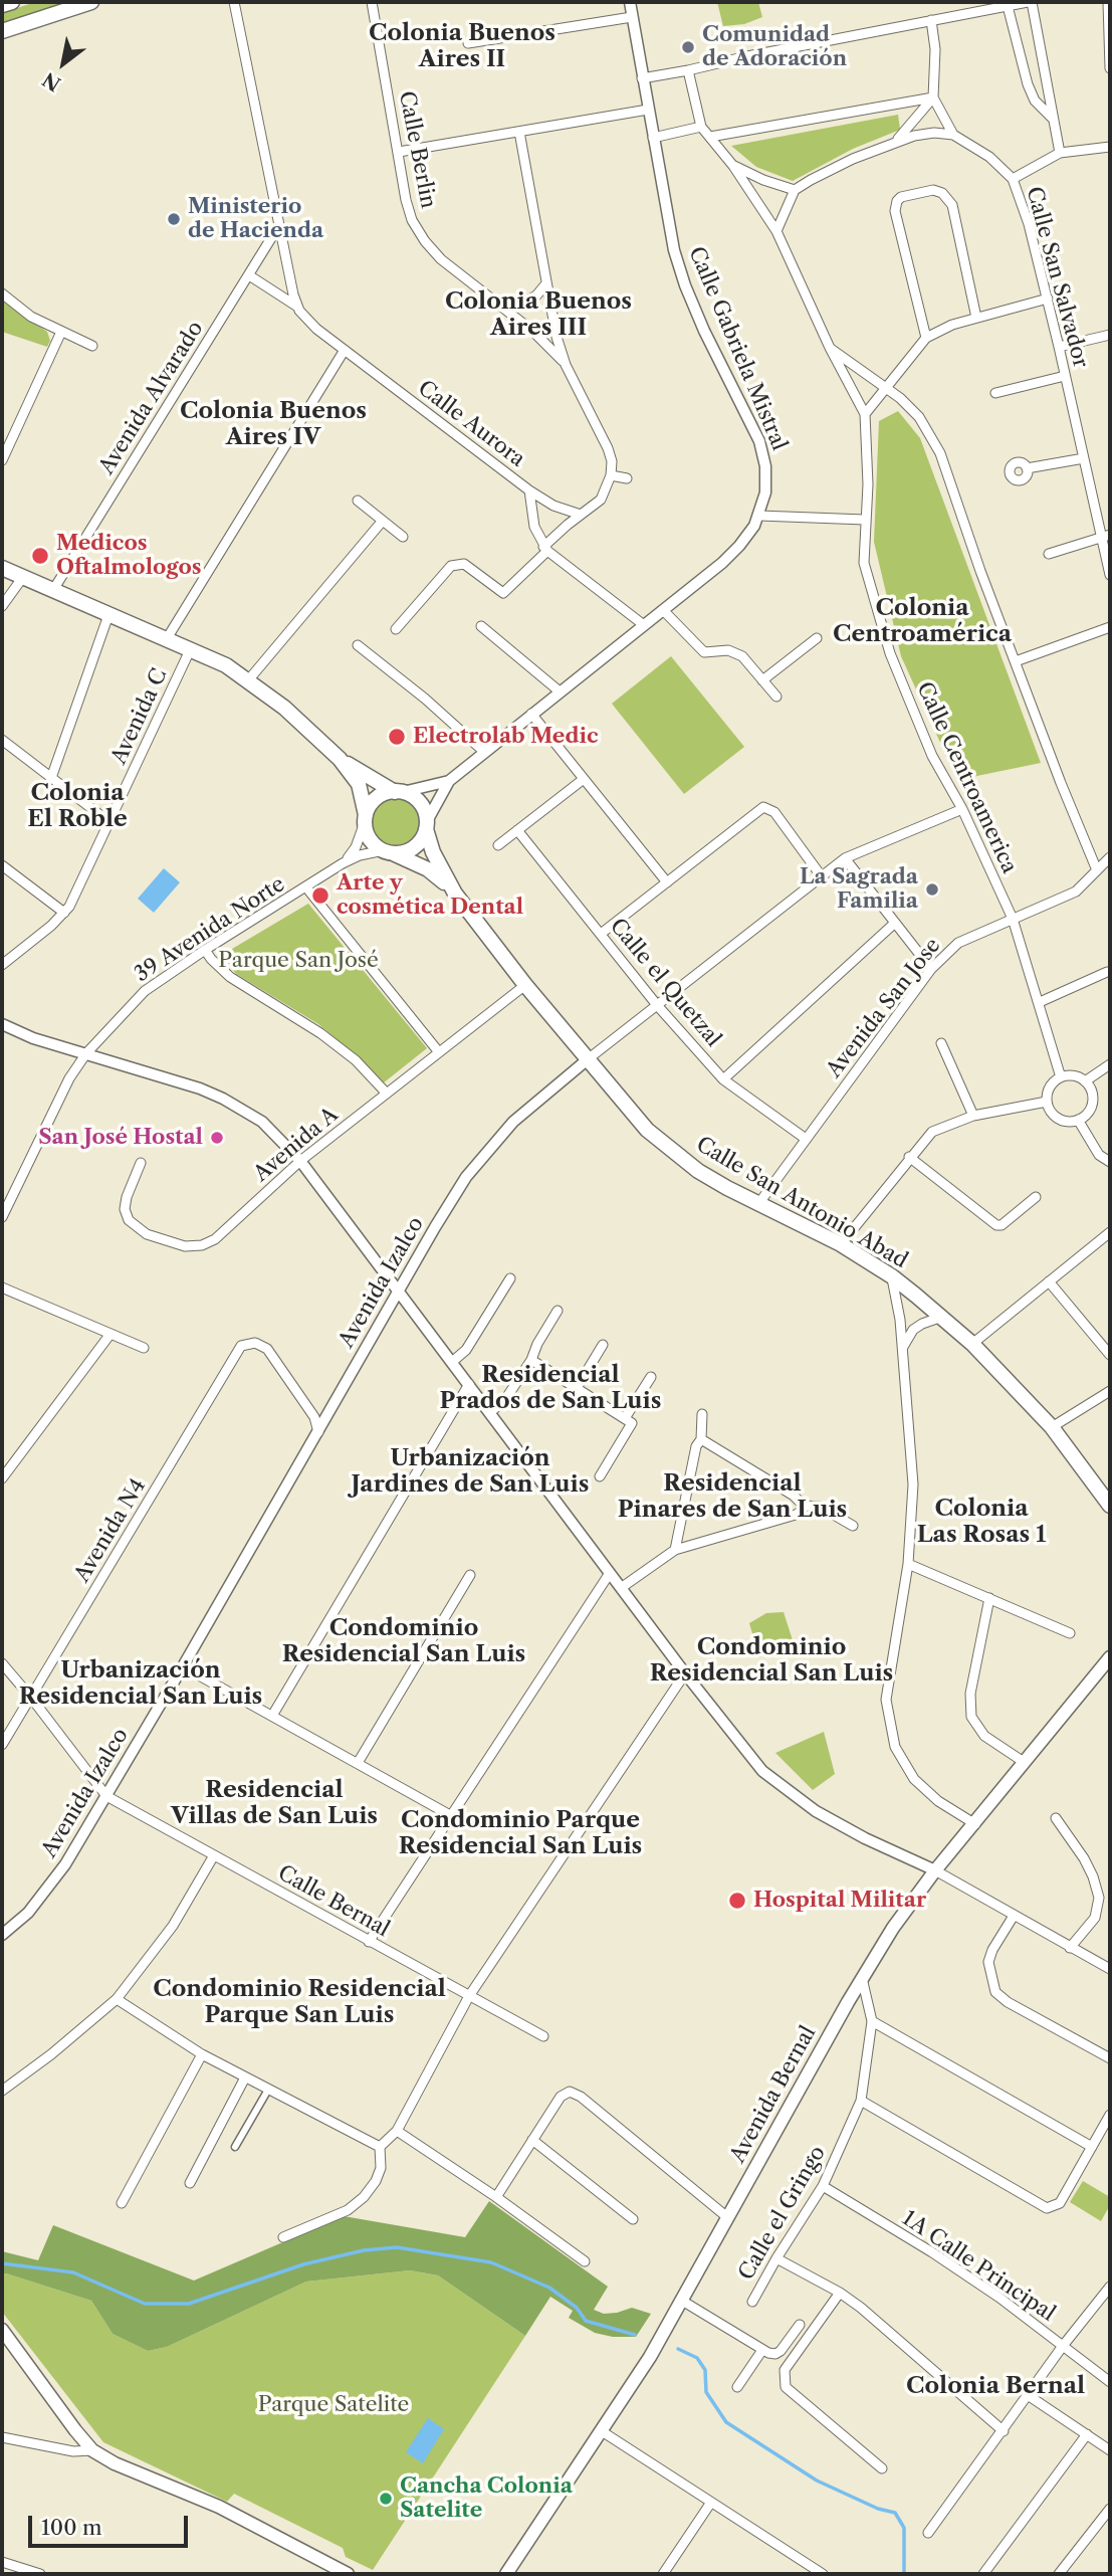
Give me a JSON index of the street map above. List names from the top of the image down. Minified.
{"streets":{"main road":["Calle San Antonio Abad","Avenida Bernal"],"street":["Calle Berlin","Calle San Salvador","Calle Gabriela Mistral","Avenida Alvarado","Calle Aurora","Avenida C","Calle Centroamerica","39 Avenida Norte","Calle el Quetzal","Avenida San Jose","Avenida A","Avenida Izalco","Avenida N4","Calle Bernal","Calle el Gringo","1A Calle Principal"]},"crossings":[["Calle Gabriela Mistral","39 Avenida Norte"],["Calle Gabriela Mistral","Calle San Antonio Abad"],["Avenida Alvarado","Calle Aurora"],["Calle Centroamerica","Avenida San Jose"],["Calle Centroamerica","Avenida Izalco"],["39 Avenida Norte","Calle San Antonio Abad"],["Calle el Quetzal","Avenida San Jose"],["Calle el Quetzal","Avenida Izalco"],["Avenida San Jose","Calle San Antonio Abad"],["Avenida A","Calle San Antonio Abad"],["Calle San Antonio Abad","Avenida Izalco"],["Avenida Izalco","Avenida N4"],["Avenida Izalco","Calle Bernal"],["Avenida Bernal","Calle el Gringo"],["Calle el Gringo","1A Calle Principal"]],"districts":["Colonia Buenos Aires II","Colonia Buenos Aires III","Colonia Buenos Aires IV","Colonia Centroamérica","Colonia El Roble","Residencial Prados de San Luis","Urbanización Jardines de San Luis","Residencial Pinares de San Luis","Colonia Las Rosas 1","Condominio Residencial San Luis","Condominio Residencial San Luis","Urbanización Residencial San Luis","Residencial Villas de San Luis","Condominio Parque Residencial San Luis","Condominio Residencial Parque San Luis","Colonia Bernal"],"parks":["Parque San José","Parque Satelite"],"places":["Comunidad de Adoración","Ministerio de Hacienda","Medicos Oftalmologos","Electrolab Medic","La Sagrada Familia","Arte y cosmética Dental","San José Hostal","Hospital Militar","Cancha Colonia Satelite"],"scale_bar":"100 m","north":"bottom left"}
